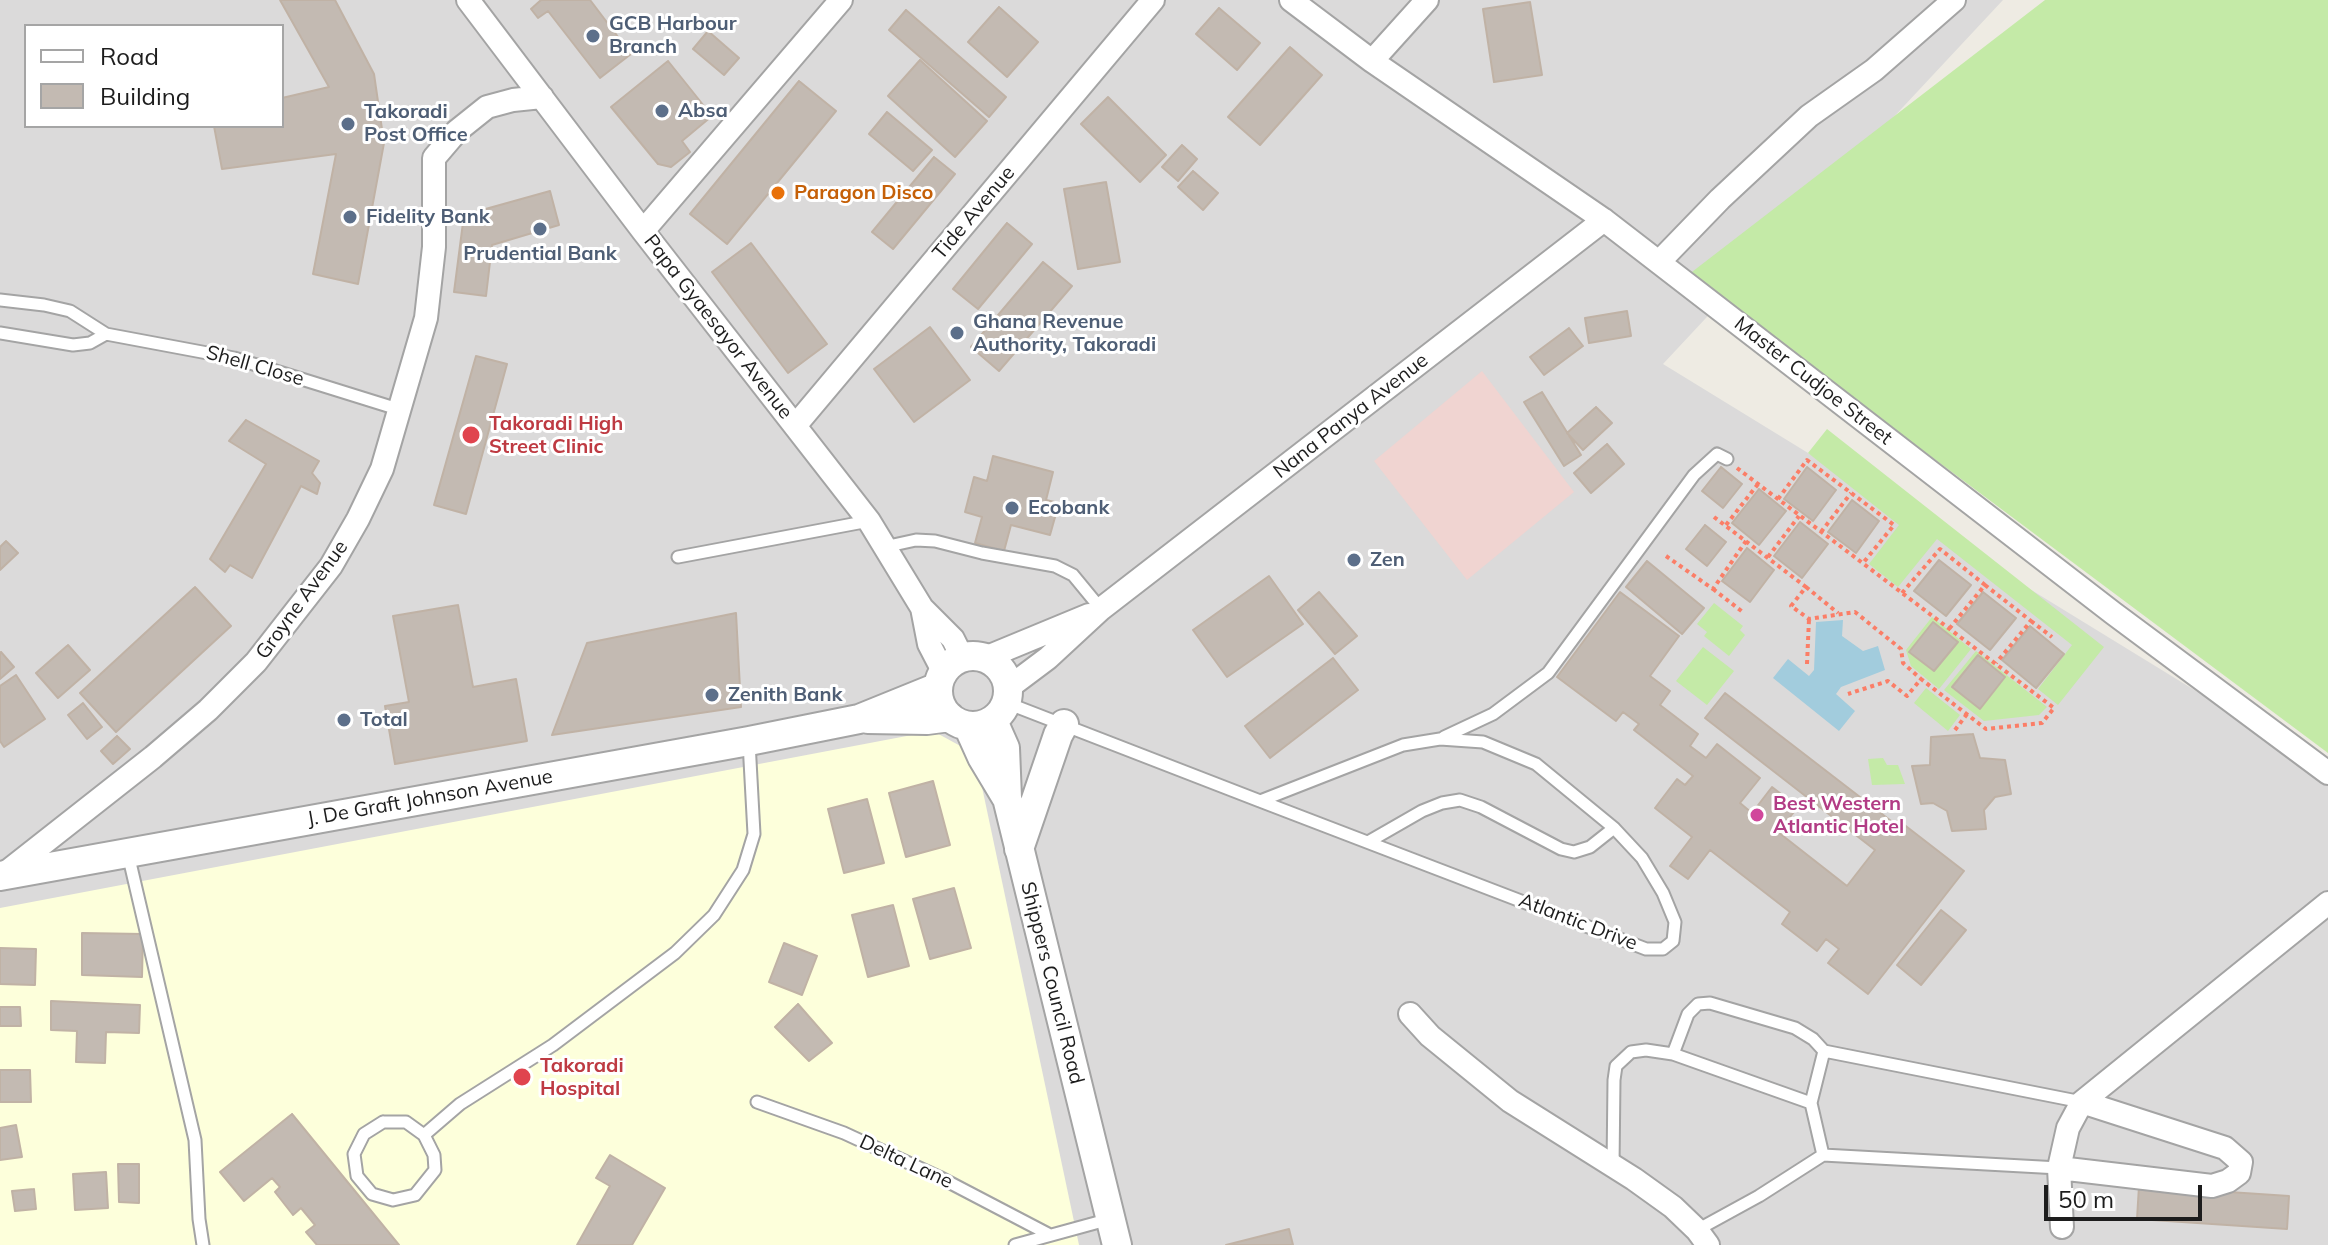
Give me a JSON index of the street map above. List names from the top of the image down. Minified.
{"streets":{"street":["Tide Avenue","Papa Gyaesayor Avenue","Master Cudjoe Street","Nana Panya Avenue","Groyne Avenue","J. De Graft Johnson Avenue","Shippers Council Road"],"lane":["Shell Close","Atlantic Drive","Delta Lane"]},"crossings":[["Tide Avenue","Papa Gyaesayor Avenue"],["Papa Gyaesayor Avenue","Nana Panya Avenue"],["Papa Gyaesayor Avenue","Groyne Avenue"],["Papa Gyaesayor Avenue","J. De Graft Johnson Avenue"],["Shell Close","Groyne Avenue"],["Master Cudjoe Street","Nana Panya Avenue"],["Nana Panya Avenue","J. De Graft Johnson Avenue"],["Nana Panya Avenue","Atlantic Drive"],["Nana Panya Avenue","Shippers Council Road"],["Groyne Avenue","J. De Graft Johnson Avenue"],["J. De Graft Johnson Avenue","Atlantic Drive"],["J. De Graft Johnson Avenue","Shippers Council Road"],["Atlantic Drive","Shippers Council Road"]],"places":["GCB Harbour Branch","Absa","Takoradi Post Office","Paragon Disco","Fidelity Bank","Prudential Bank","Ghana Revenue Authority, Takoradi","Takoradi High Street Clinic","Ecobank","Zen","Zenith Bank","Total","Best Western Atlantic Hotel","Takoradi Hospital"],"legend":["Road","Building"],"scale_bar":"50 m"}
